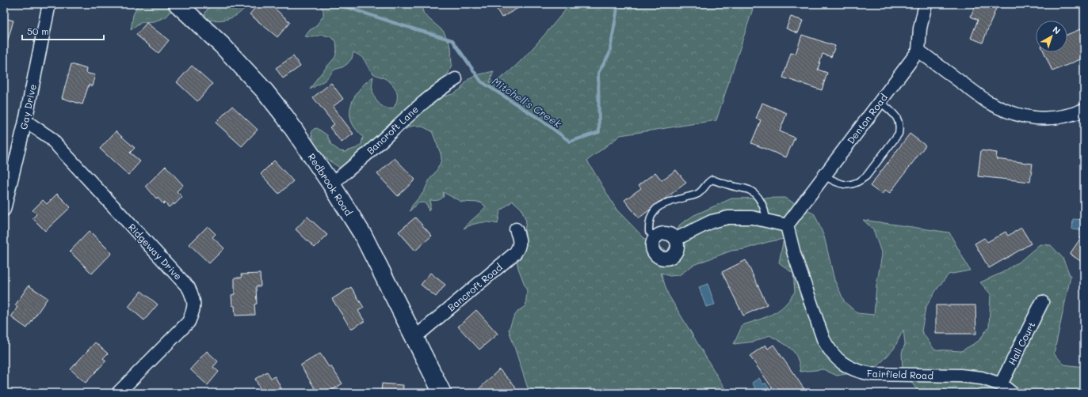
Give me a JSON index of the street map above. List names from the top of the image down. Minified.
{"streets":{"main road":["Redbrook Road"],"street":["Gay Drive","Denton Road","Bancroft Lane","Ridgeway Drive","Bancroft Road","Hall Court","Fairfield Road"]},"crossings":[["Gay Drive","Ridgeway Drive"],["Denton Road","Fairfield Road"],["Bancroft Lane","Redbrook Road"],["Redbrook Road","Bancroft Road"],["Hall Court","Fairfield Road"]],"water":["Mitchell's Creek"],"scale_bar":"50 m","north":"top right"}
